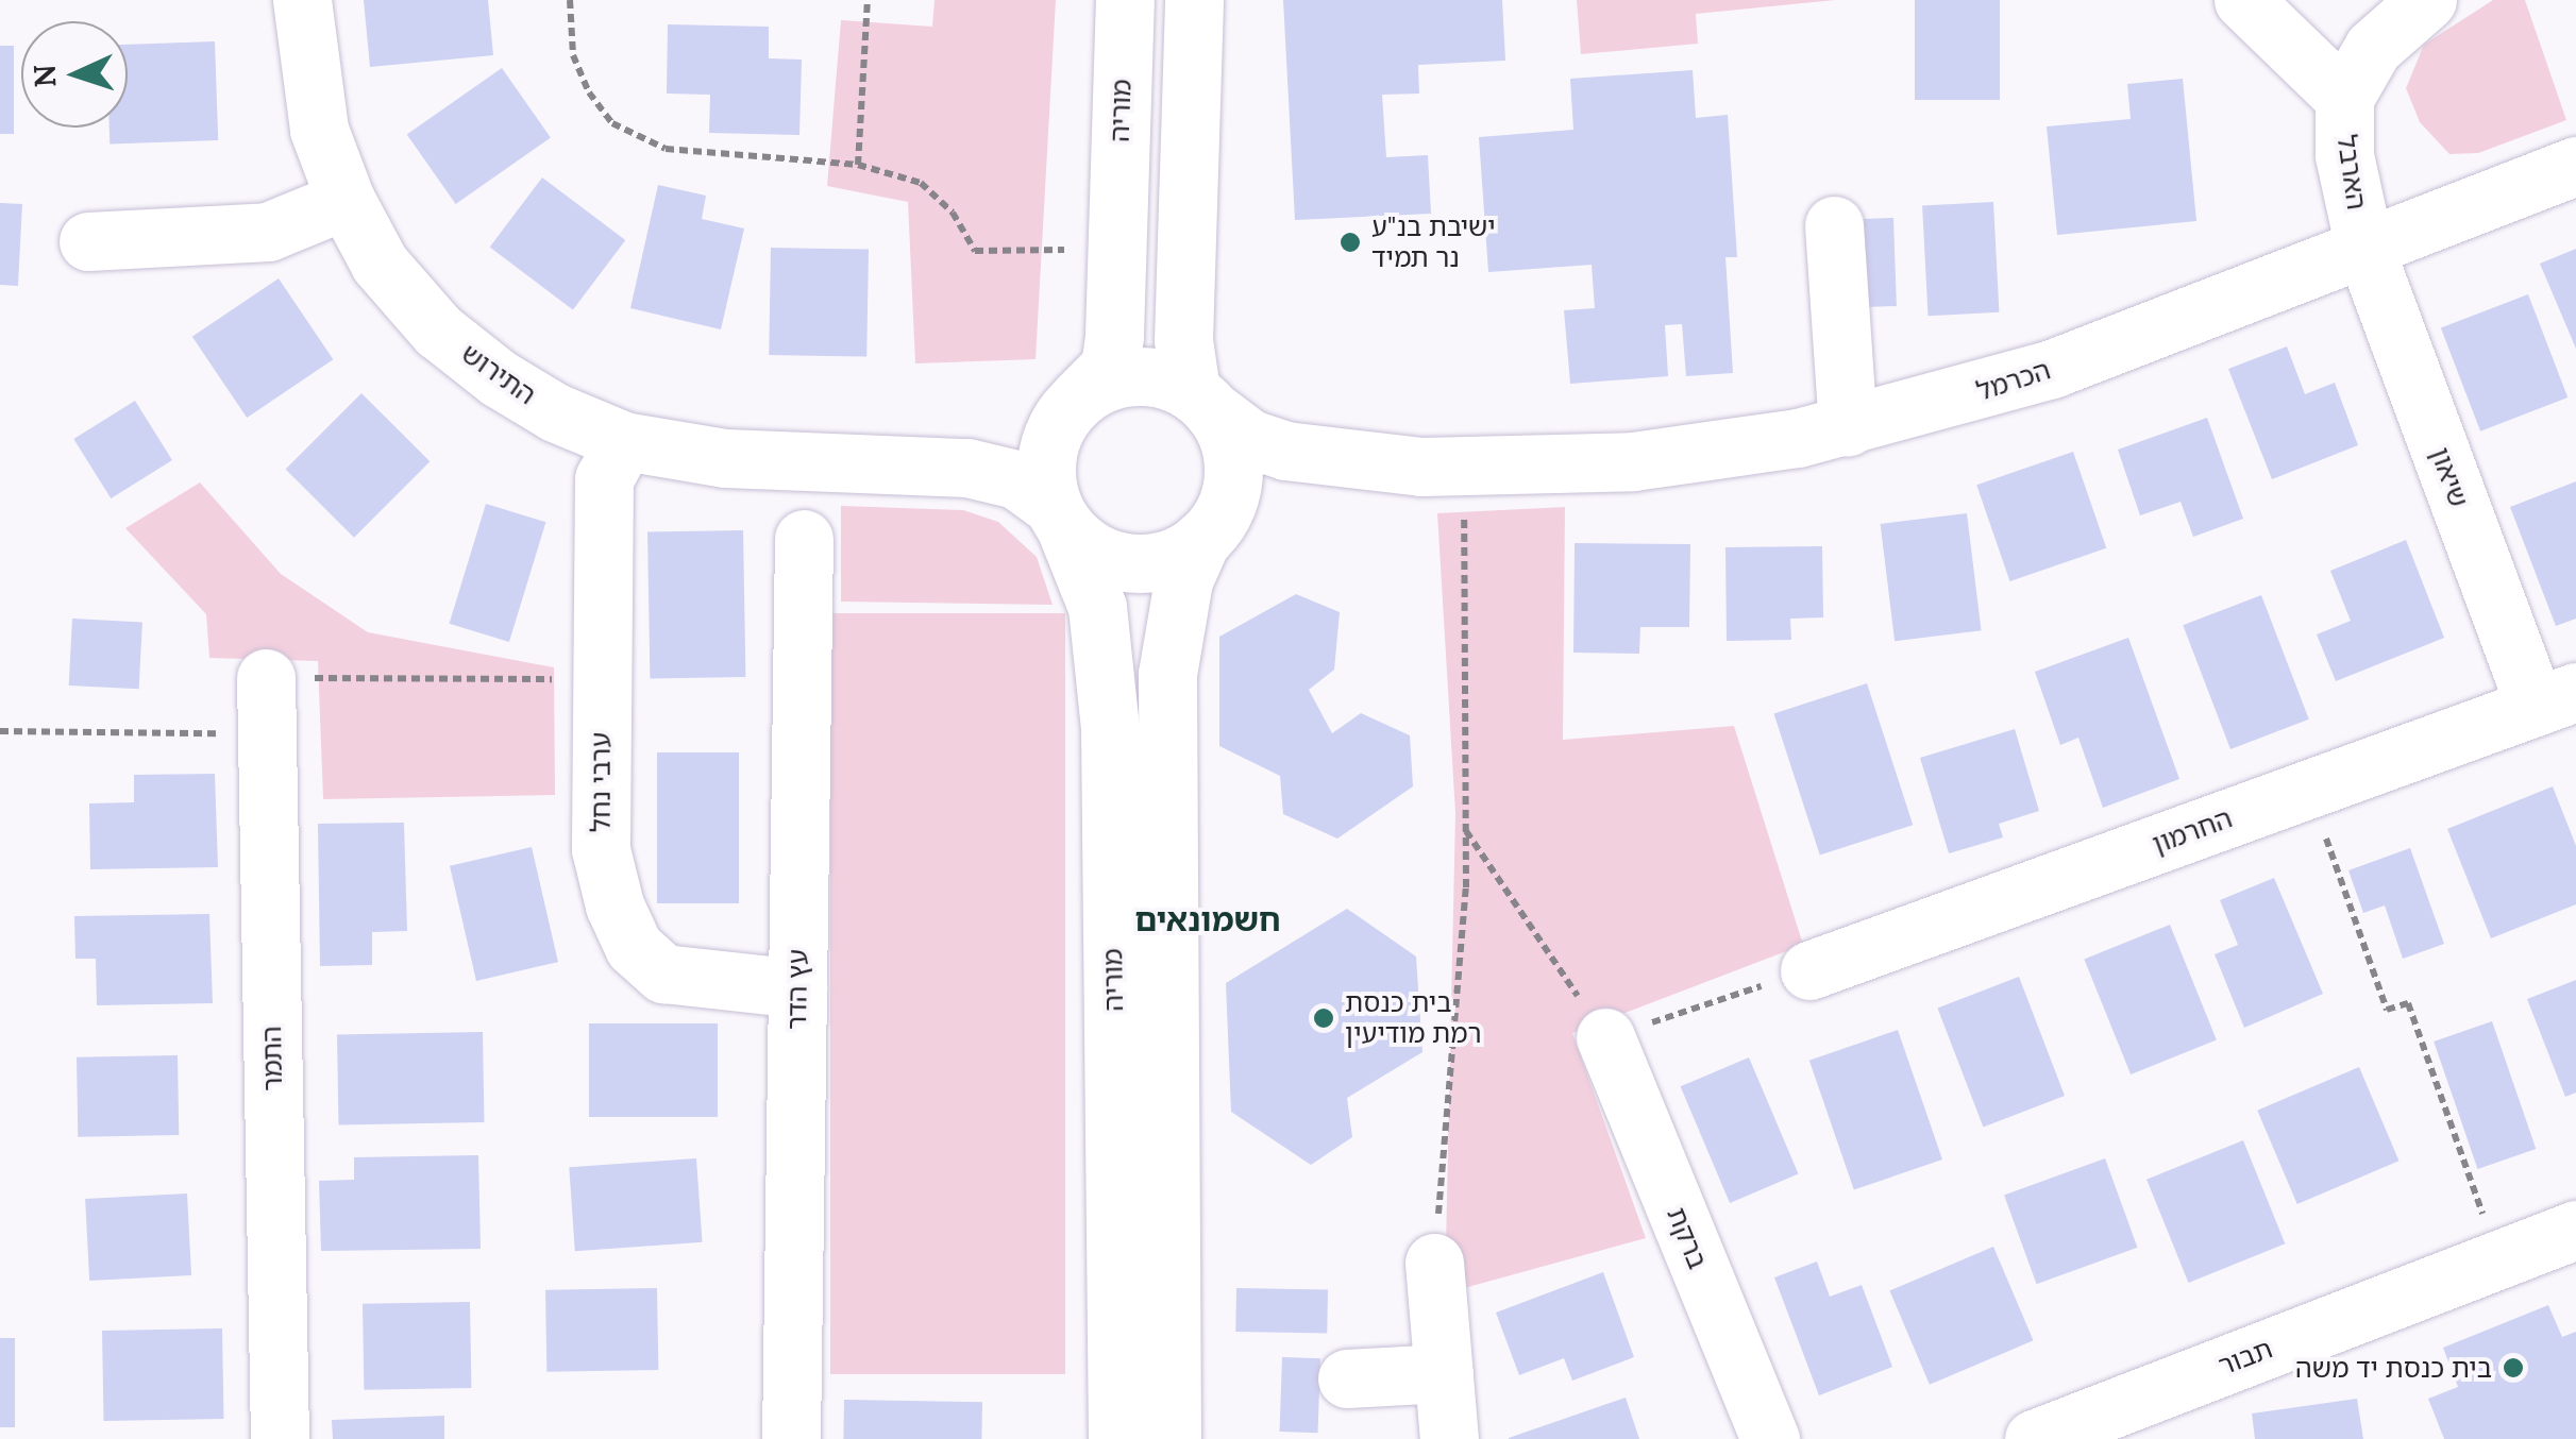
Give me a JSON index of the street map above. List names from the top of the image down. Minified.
{"streets":{"street":["מוריה","הארבל","התירוש","הכרמל","שיאון","ערבי נחל","החרמון","עץ הדר","התמר","ברקת","תבור"]},"crossings":[["מוריה","התירוש"],["מוריה","הכרמל"],["הארבל","הכרמל"],["הארבל","שיאון"],["התירוש","הכרמל"],["התירוש","ערבי נחל"],["הכרמל","שיאון"],["שיאון","החרמון"],["ערבי נחל","עץ הדר"]],"districts":["חשמונאים"],"places":["ישיבת בנ\"ע נר תמיד","בית כנסת רמת מודיעין","בית כנסת יד משה"],"north":"left"}
